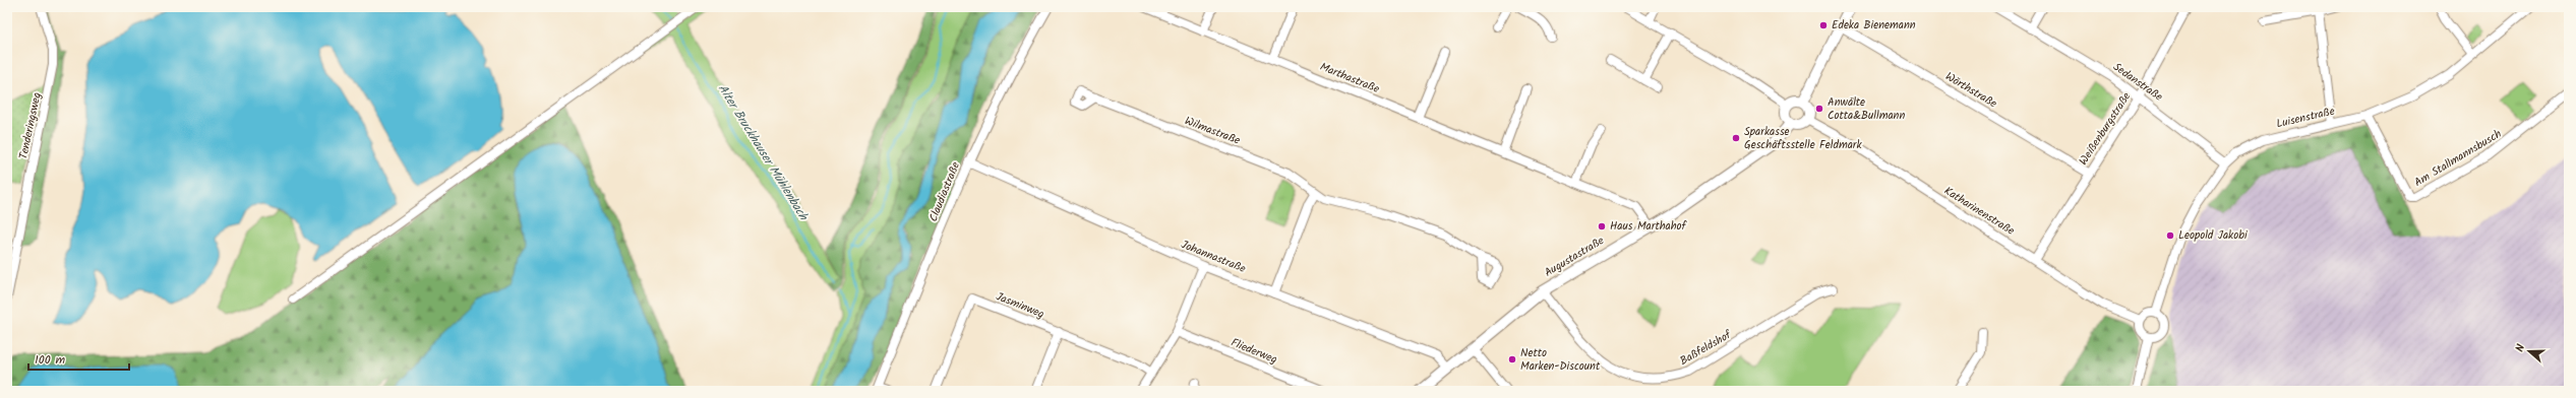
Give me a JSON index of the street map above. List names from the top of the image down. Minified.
{"streets":{"main road":["Augustastraße"],"street":["Marthastraße","Sedanstraße","Wörthstraße","Luisenstraße","Tenderingsweg","Weißenburgstraße","Wilmastraße","Am Stallmannsbusch","Claudiastraße","Katharinenstraße","Johannastraße","Jasminweg","Baßfeldshof","Fliederweg"]},"crossings":[["Marthastraße","Augustastraße"],["Sedanstraße","Luisenstraße"],["Sedanstraße","Weißenburgstraße"],["Wörthstraße","Weißenburgstraße"],["Luisenstraße","Am Stallmannsbusch"],["Luisenstraße","Katharinenstraße"],["Weißenburgstraße","Katharinenstraße"],["Claudiastraße","Johannastraße"],["Katharinenstraße","Augustastraße"],["Johannastraße","Augustastraße"],["Augustastraße","Baßfeldshof"]],"water":["Alter Bruckhauser Mühlenbach"],"places":["Edeka Bienemann","Anwälte Cotta&Bullmann","Sparkasse Geschäftsstelle Feldmark","Haus Marthahof","Leopold Jakobi","Netto Marken-Discount"],"scale_bar":"100 m","north":"left"}
